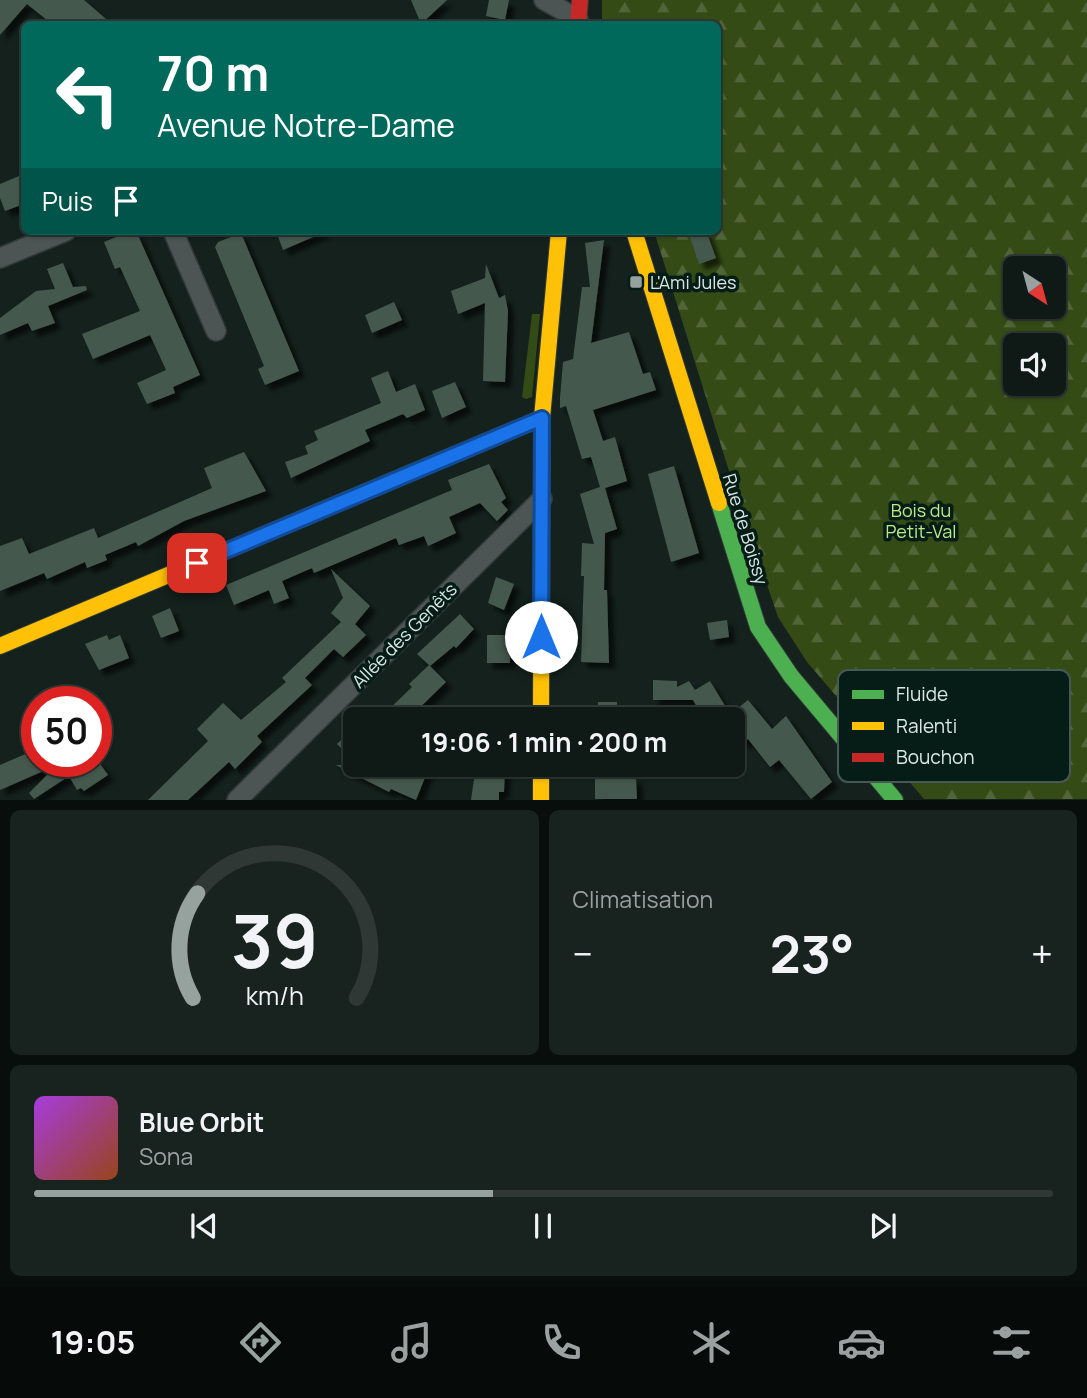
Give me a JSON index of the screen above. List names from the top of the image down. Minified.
{"streets":{"street":["Rue de Boissy","Allée des Genêts"]},"parks":["Bois du Petit-Val"],"places":{"transit":["L'Ami Jules"]},"legend":["Fluide","Ralenti","Bouchon"],"north":"bottom right","page":{"turn":["70 m","Avenue Notre-Dame"],"then":"Puis","limit":"50","trip":"19:06 · 1 min · 200 m","tile":"Climatisation","heat":["−","23°","+"],"song":["Blue Orbit","Sona"],"tabs":"19:05","gauge":["39","km/h"]}}
